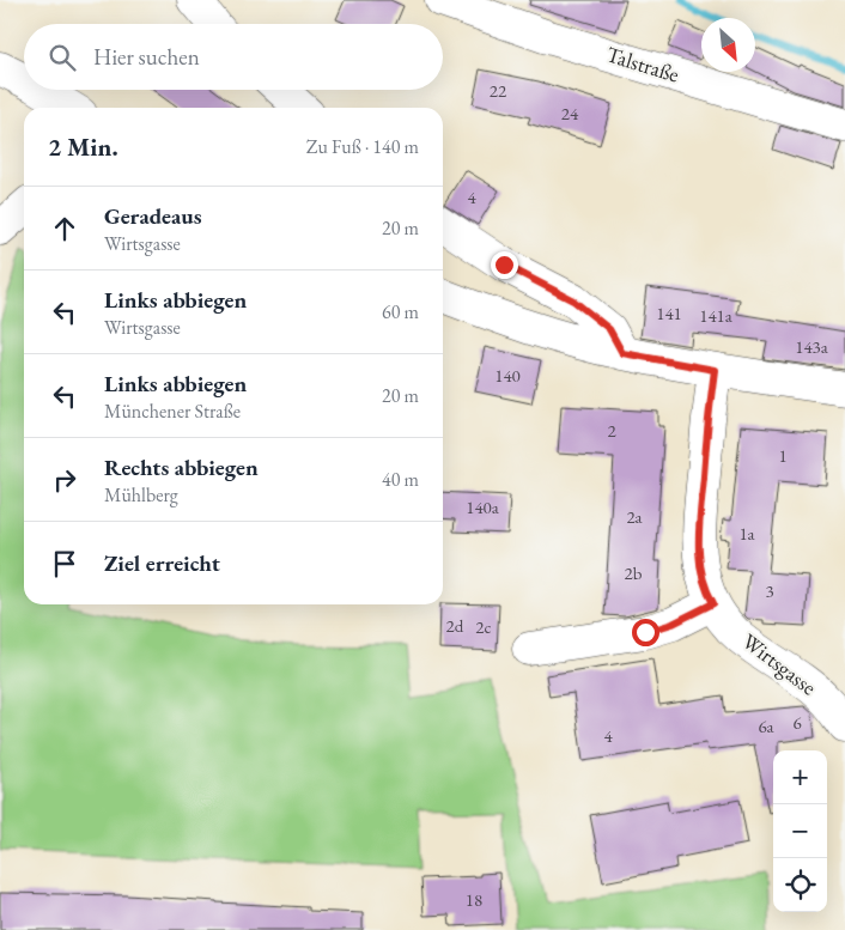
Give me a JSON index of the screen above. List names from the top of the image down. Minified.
{"streets":{"street":["Talstraße","Wirtsgasse"]},"house_numbers":["22","24","4","141","141a","143a","140","2","1","140a","2a","1a","2b","3","2d","2c","6","6a","4","18"],"north":"bottom right","page":{"search":"Hier suchen","heading":["2 Min.","Zu Fuß · 140 m"],"list":[["Geradeaus","Wirtsgasse","20 m"],["Links abbiegen","Wirtsgasse","60 m"],["Links abbiegen","Münchener Straße","20 m"],["Rechts abbiegen","Mühlberg","40 m"],"Ziel erreicht"],"map_buttons":["+","−"]}}
